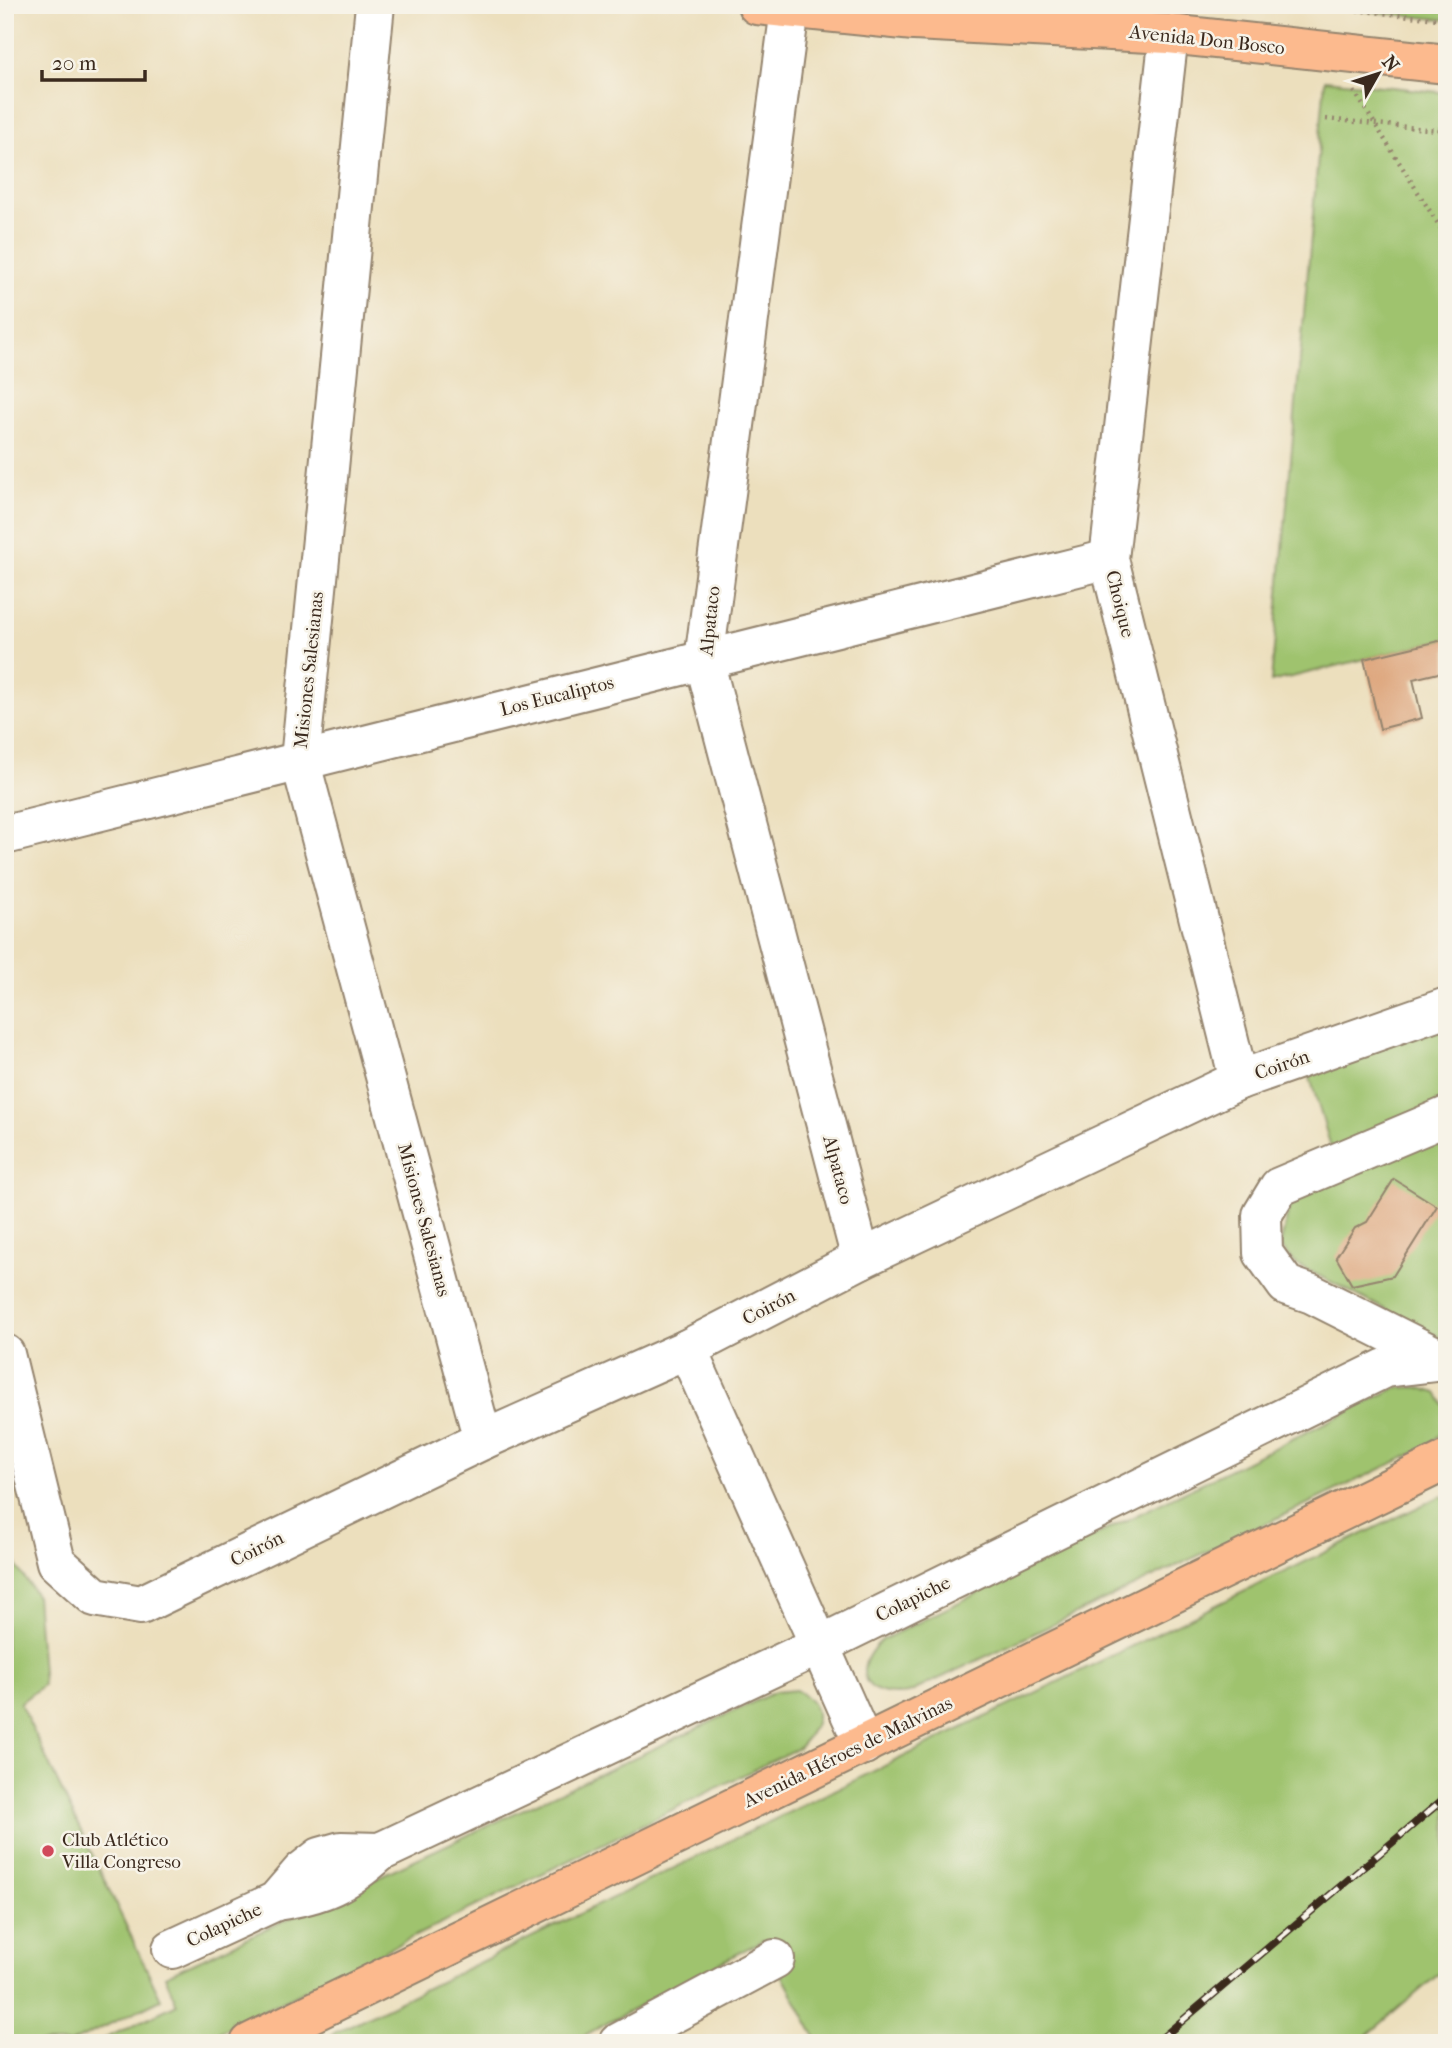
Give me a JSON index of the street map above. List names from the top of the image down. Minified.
{"streets":{"main road":["Avenida Don Bosco","Avenida Héroes de Malvinas"],"street":["Choique","Alpataco","Misiones Salesianas","Los Eucaliptos","Coirón","Colapiche"]},"crossings":[["Avenida Don Bosco","Choique"],["Avenida Don Bosco","Alpataco"],["Choique","Los Eucaliptos"],["Choique","Coirón"],["Alpataco","Los Eucaliptos"],["Alpataco","Coirón"],["Misiones Salesianas","Los Eucaliptos"],["Misiones Salesianas","Coirón"]],"places":["Club Atlético Villa Congreso"],"scale_bar":"20 m","north":"top right"}
